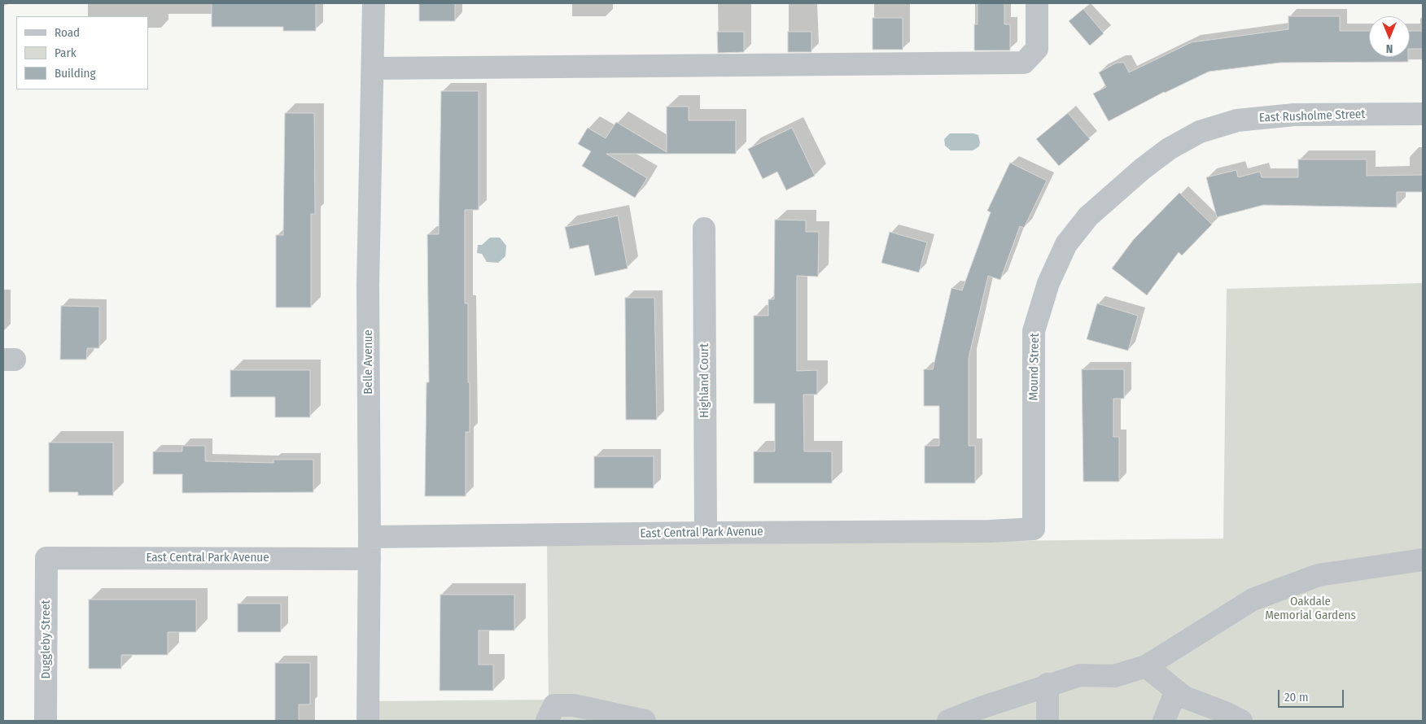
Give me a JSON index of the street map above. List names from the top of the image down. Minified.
{"streets":{"street":["East Rusholme Street","Belle Avenue","Mound Street","Highland Court","East Central Park Avenue","Duggleby Street"]},"crossings":[["East Rusholme Street","Mound Street"],["Belle Avenue","East Central Park Avenue"],["Mound Street","East Central Park Avenue"],["Highland Court","East Central Park Avenue"],["East Central Park Avenue","Duggleby Street"]],"parks":["Oakdale Memorial Gardens"],"legend":["Road","Park","Building"],"scale_bar":"20 m","north":"bottom"}
